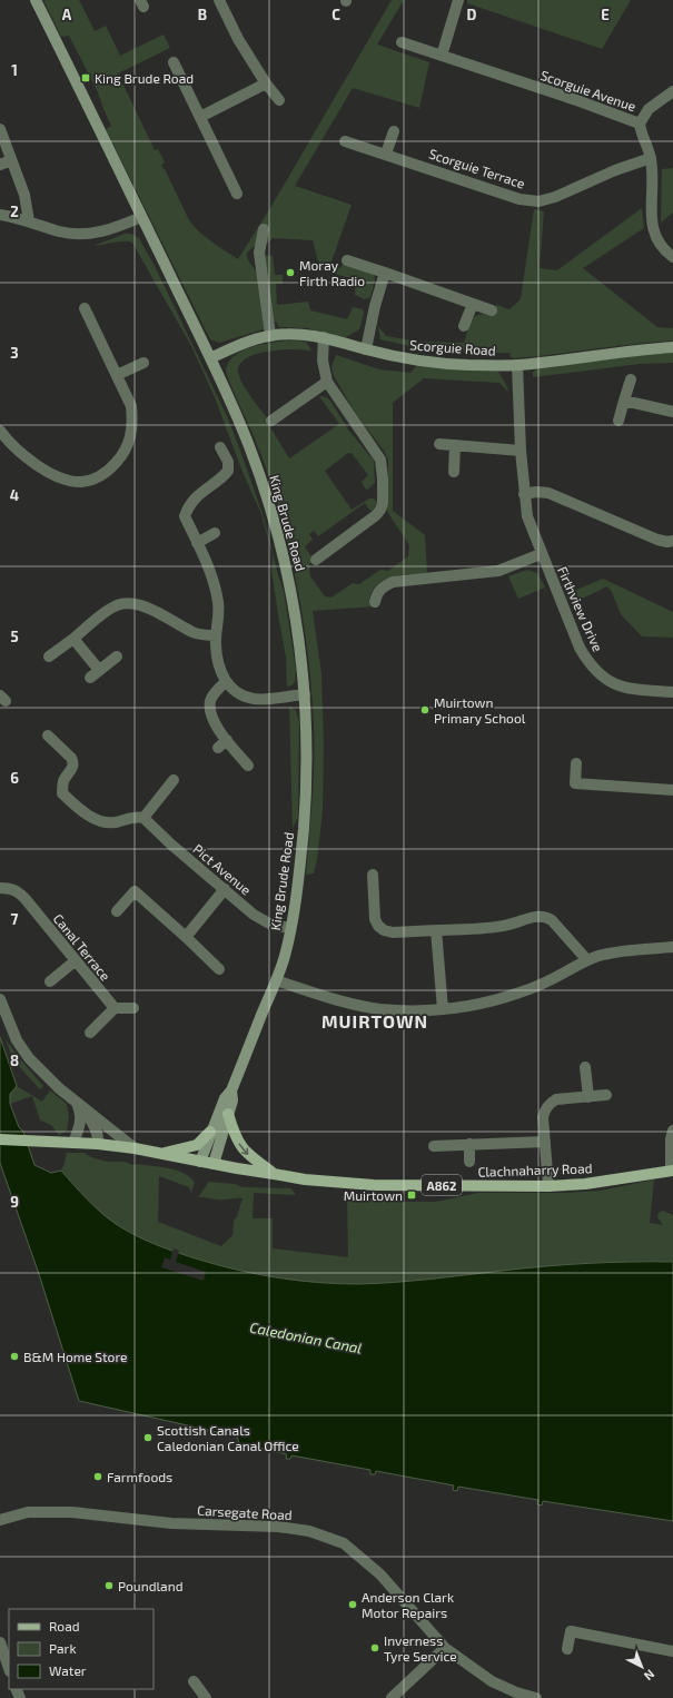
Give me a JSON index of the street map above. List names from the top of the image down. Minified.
{"streets":{"main road":["Clachnaharry Road","A862"],"street":["Scorguie Avenue","Scorguie Terrace","Scorguie Road","King Brude Road","Firthview Drive","Pict Avenue","Canal Terrace","Carsegate Road"]},"crossings":[["Scorguie Avenue","Scorguie Terrace"],["Scorguie Road","King Brude Road"],["Scorguie Road","Firthview Drive"],["King Brude Road","Pict Avenue"],["King Brude Road","Clachnaharry Road"],["King Brude Road","A862"],["Clachnaharry Road","A862"]],"districts":["MUIRTOWN"],"water":["Caledonian Canal"],"places":{"transit":["King Brude Road","Muirtown"],"other":["Moray Firth Radio","Muirtown Primary School","B&M Home Store","Scottish Canals Caledonian Canal Office","Farmfoods","Poundland","Anderson Clark Motor Repairs","Inverness Tyre Service"]},"legend":["Road","Park","Water"],"north":"bottom right","grid":{"columns":["A","B","C","D","E"],"rows":["1","2","3","4","5","6","7","8","9"]}}
